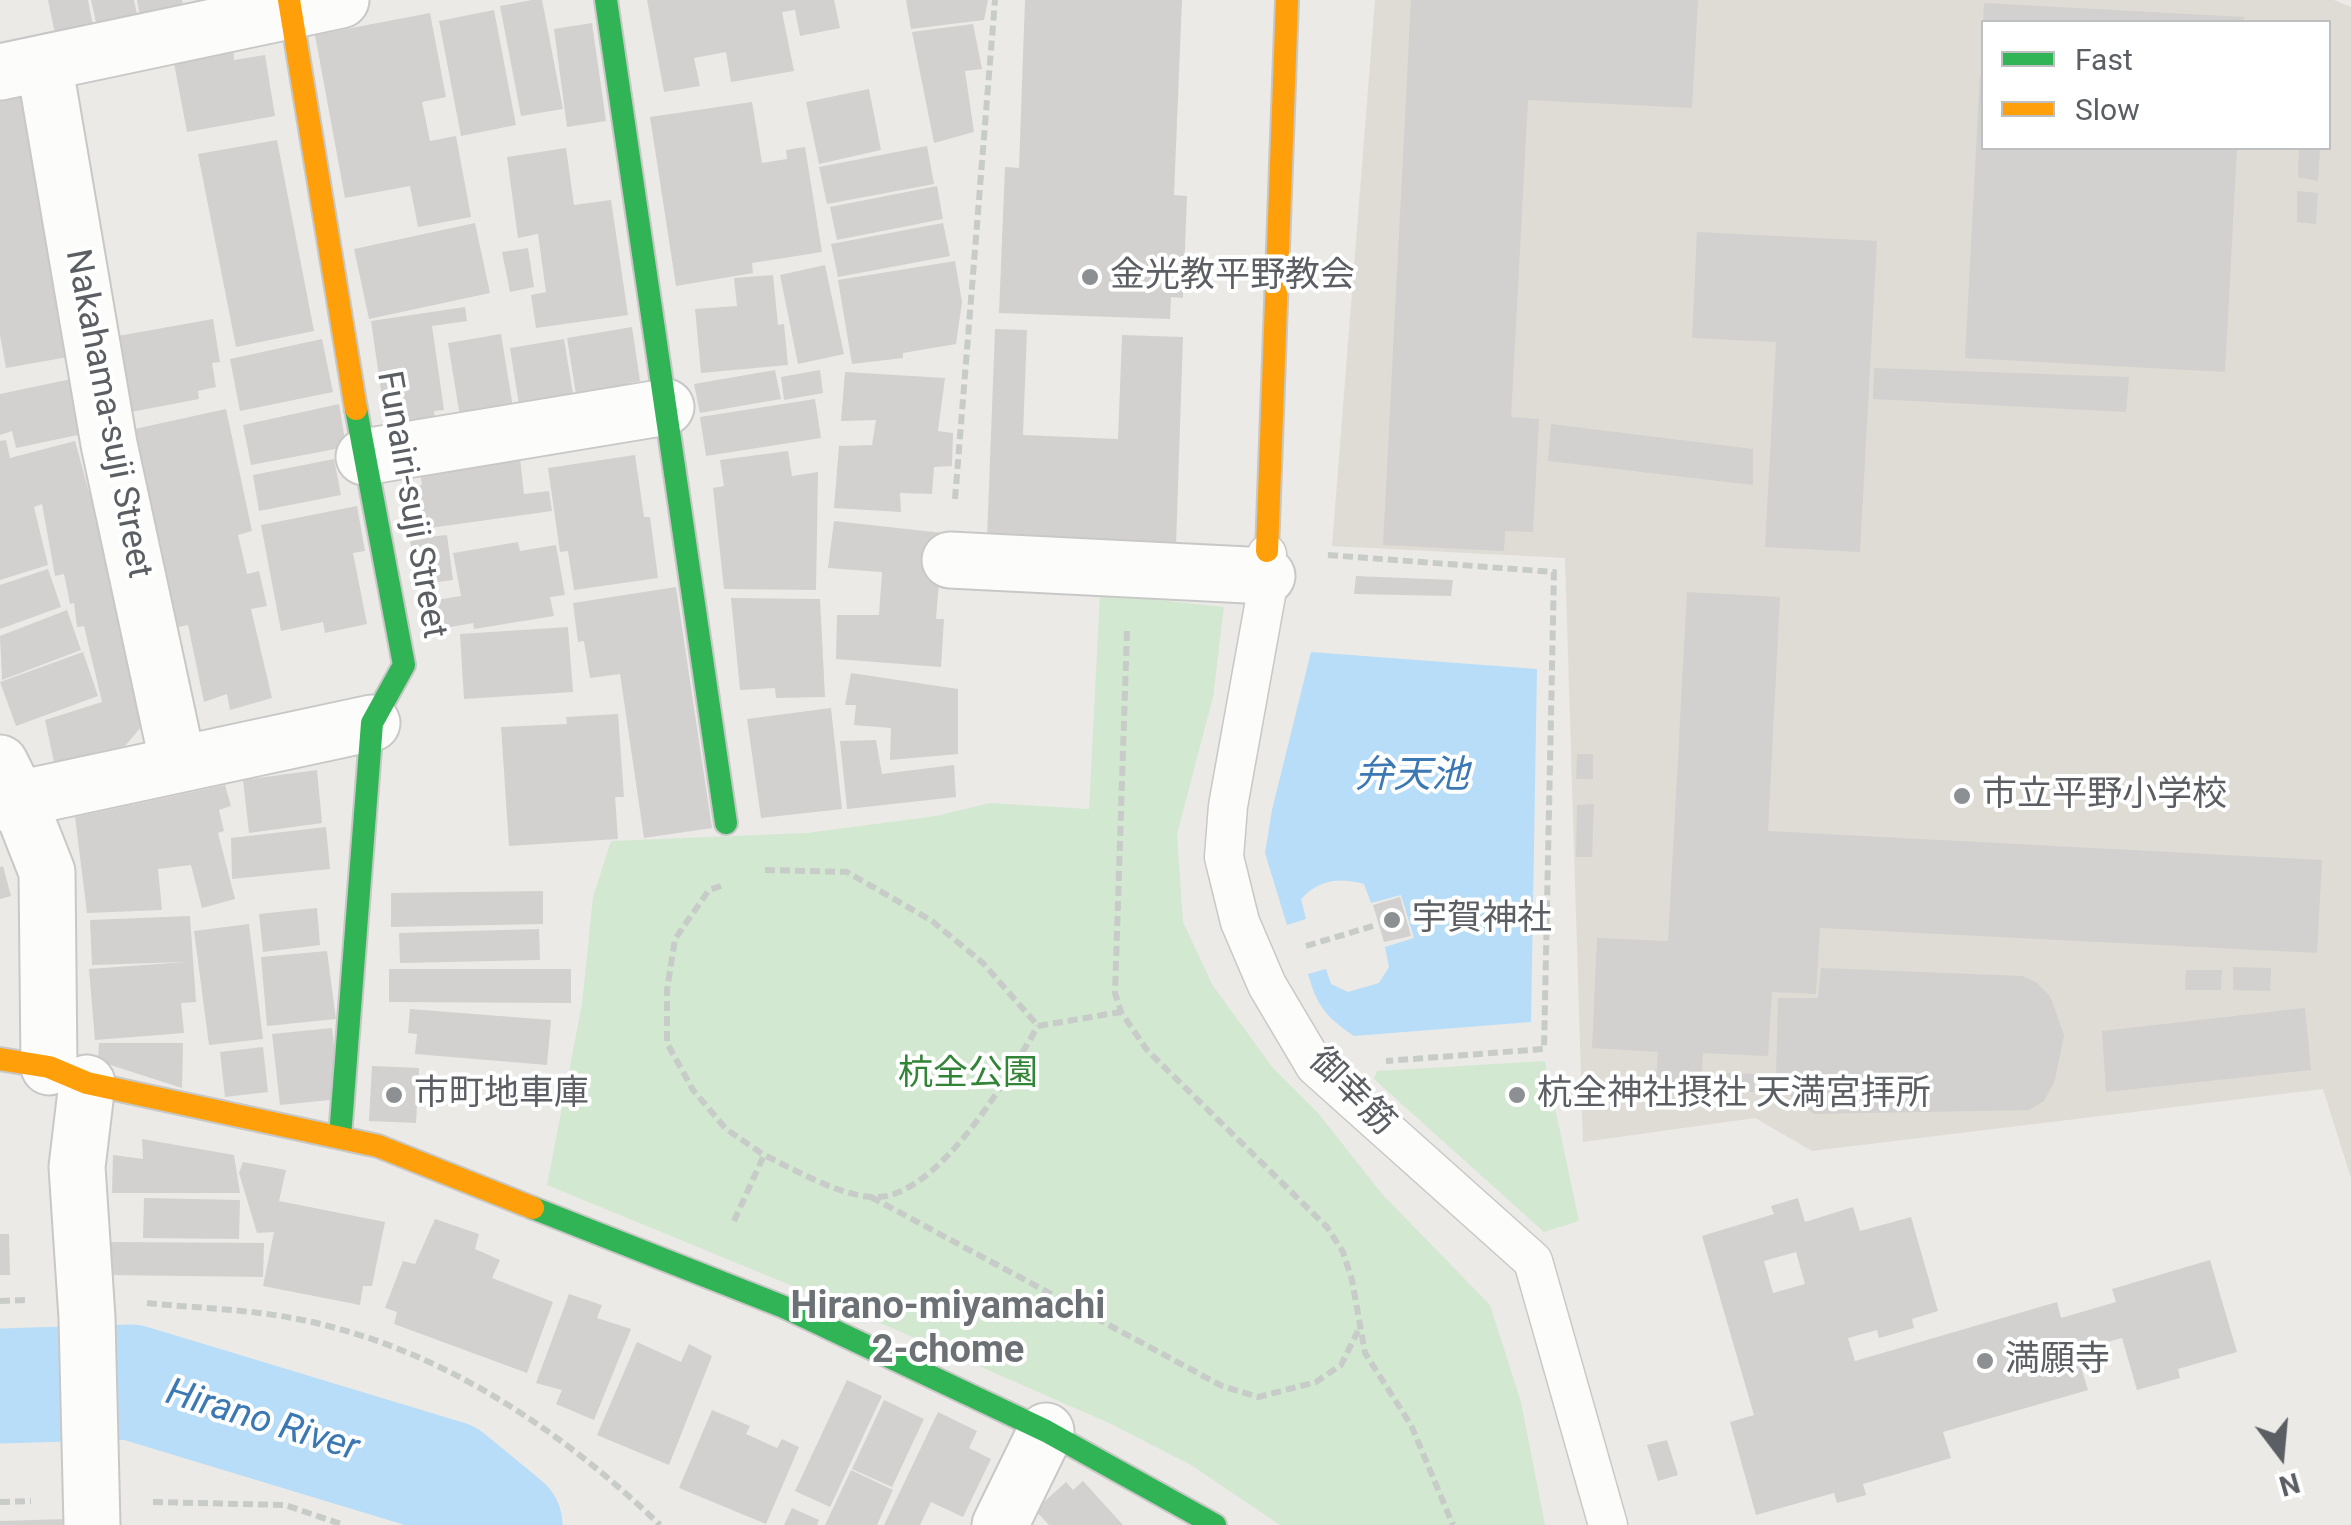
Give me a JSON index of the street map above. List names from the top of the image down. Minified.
{"streets":{"street":["Nakahama-suji Street","Funairi-suji Street"],"lane":["御幸筋"]},"districts":["Hirano-miyamachi 2-chome"],"water":["弁天池","Hirano River"],"parks":["杭全公園"],"places":["金光教平野教会","市立平野小学校","宇賀神社","市町地車庫","杭全神社摂社 天満宮拝所","満願寺"],"legend":["Fast","Slow"],"north":"bottom"}
